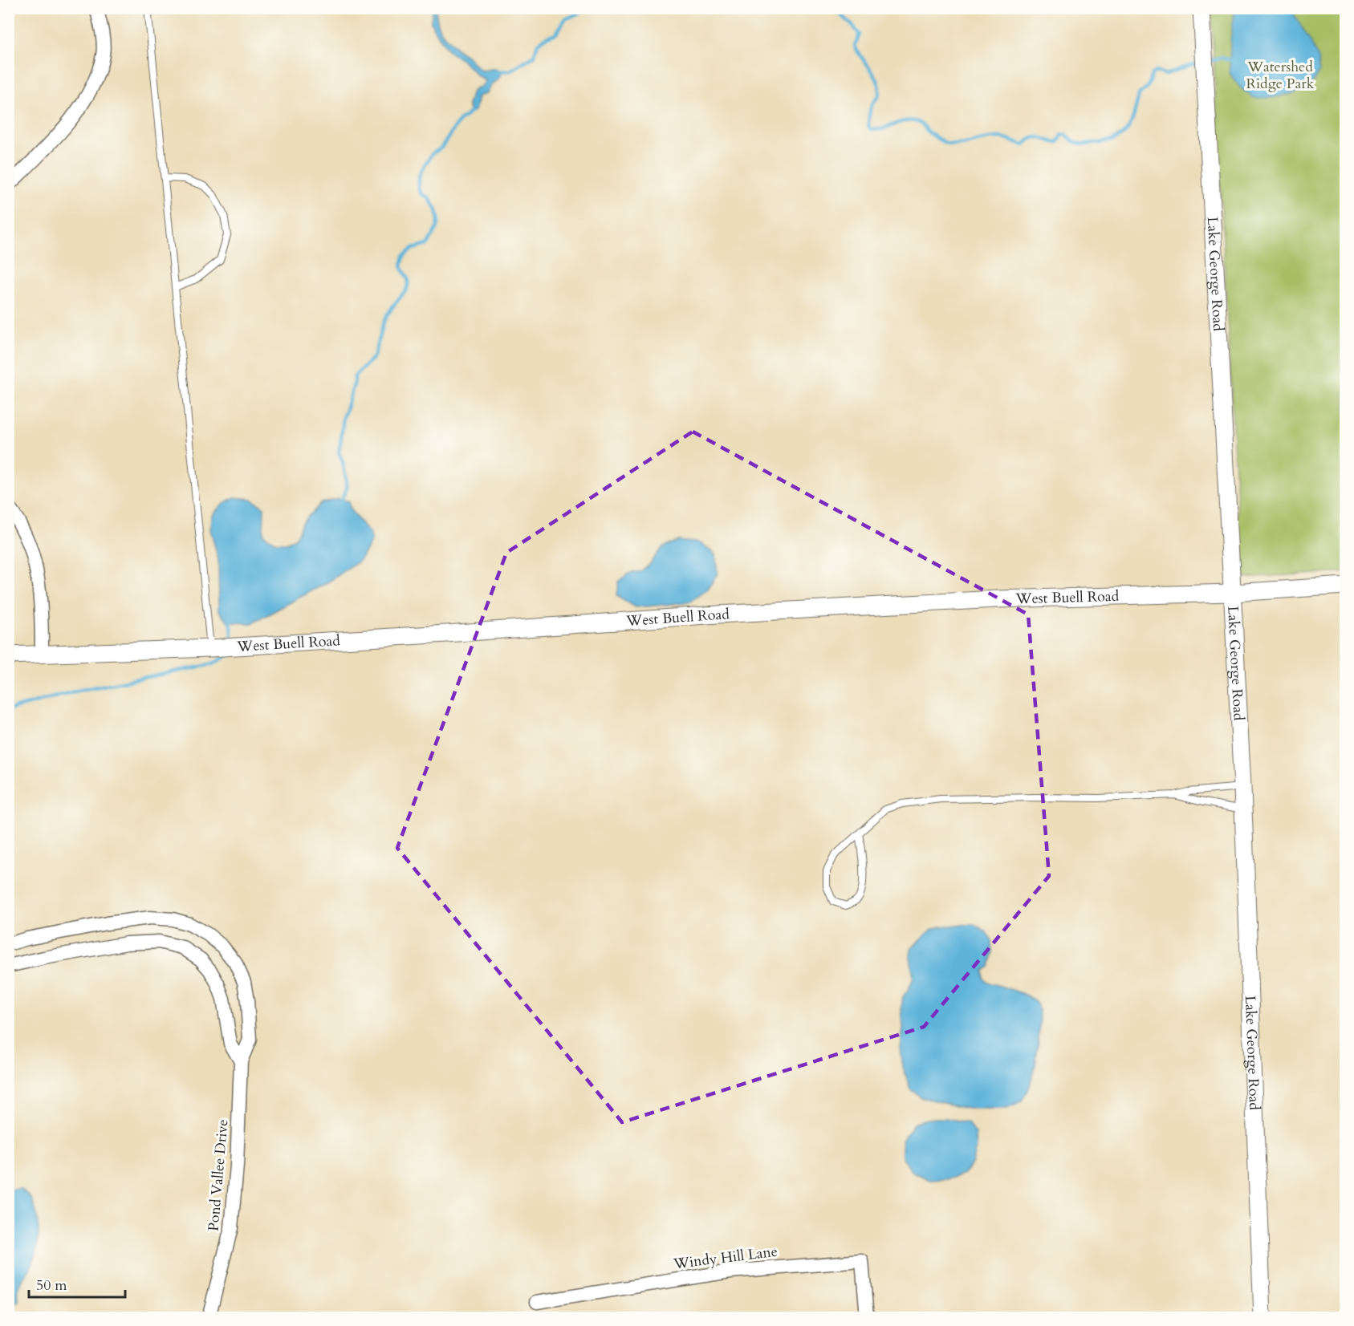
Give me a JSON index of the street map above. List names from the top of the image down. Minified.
{"streets":{"street":["Lake George Road","West Buell Road","Pond Vallee Drive","Windy Hill Lane"]},"crossings":[["Lake George Road","West Buell Road"]],"parks":["Watershed Ridge Park"],"scale_bar":"50 m"}
